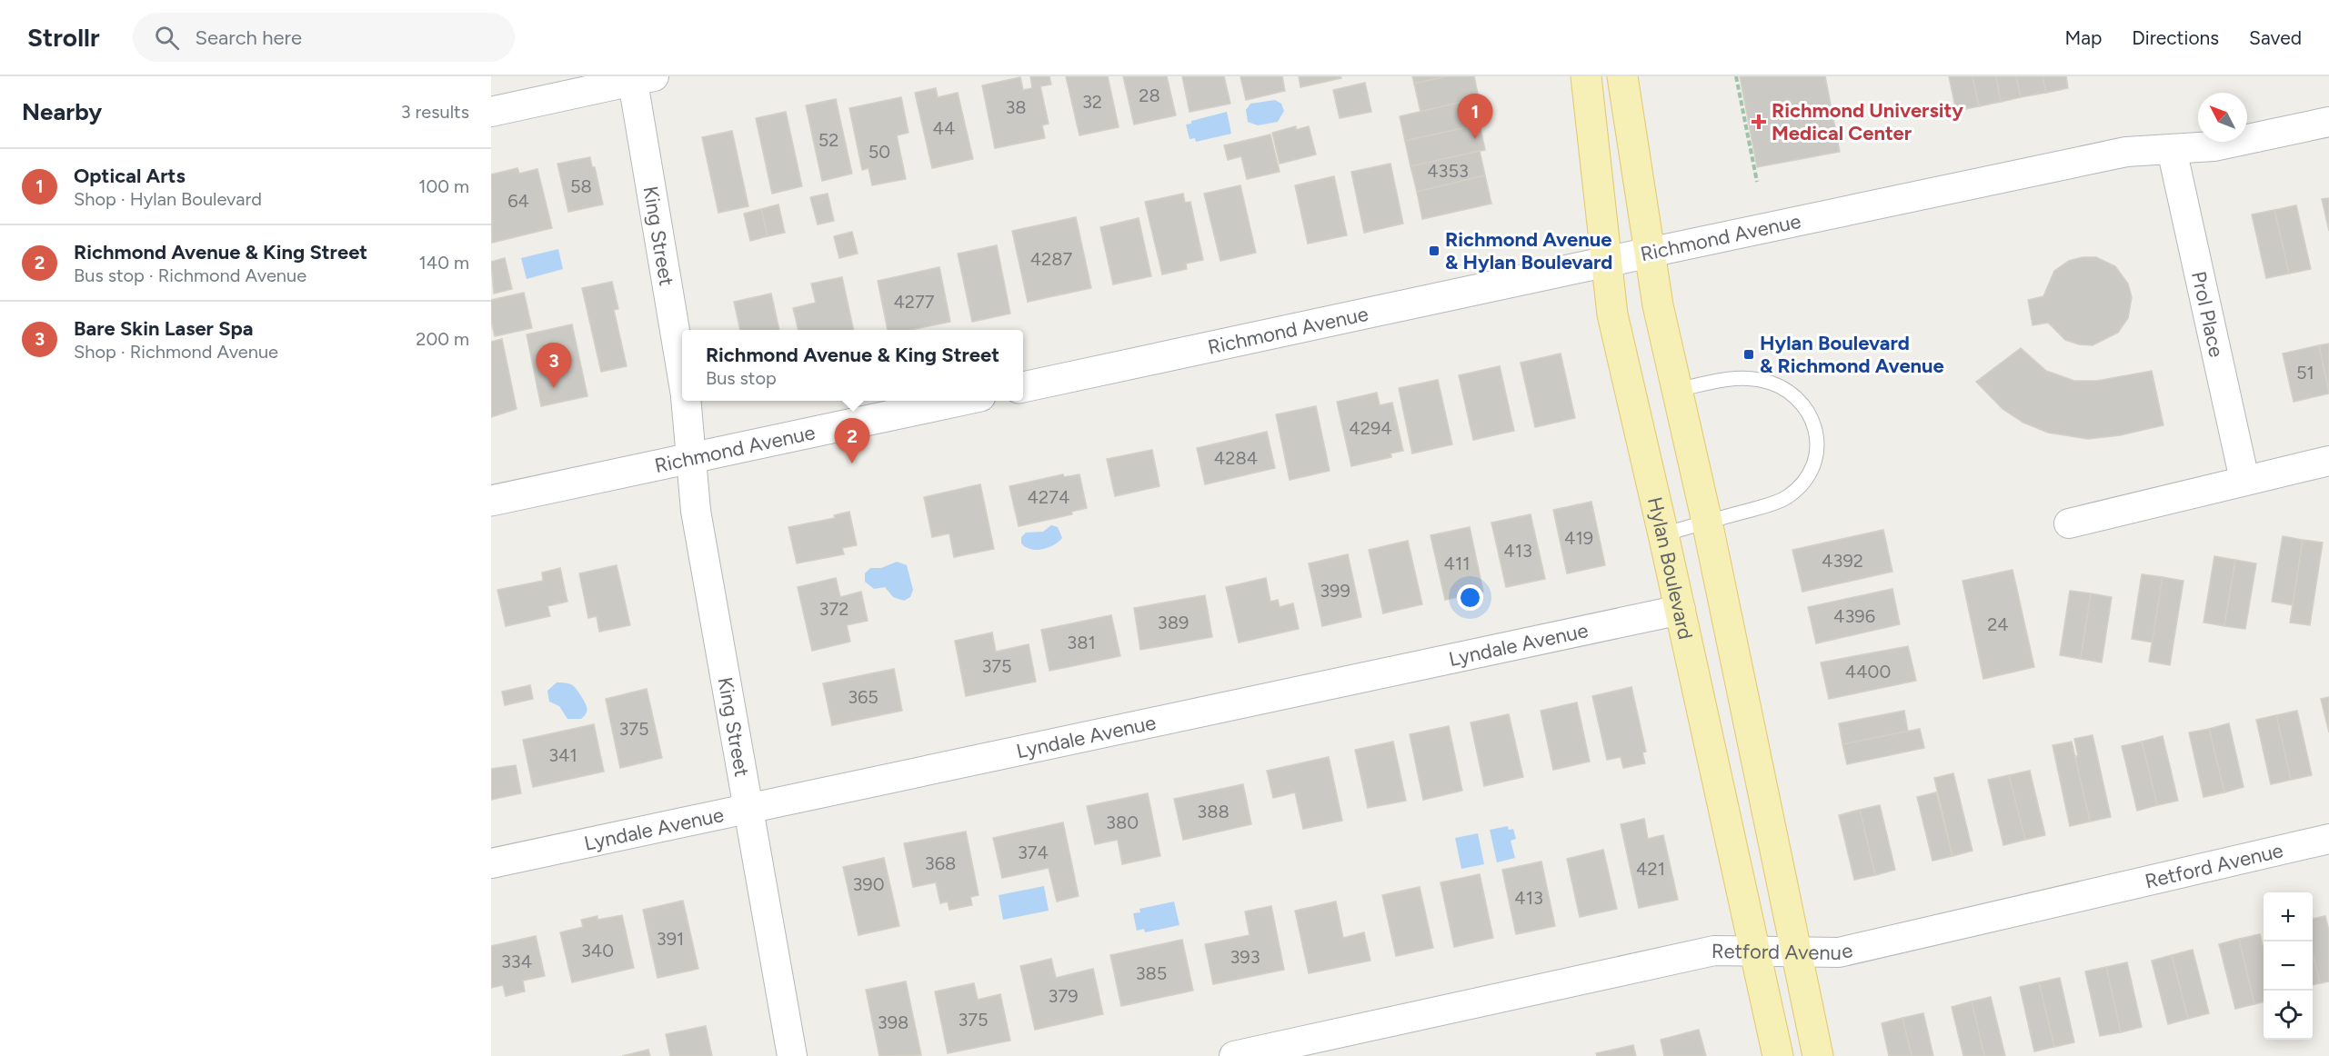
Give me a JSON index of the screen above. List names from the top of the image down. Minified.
{"streets":{"main road":["Richmond Avenue","Hylan Boulevard"],"street":["King Street","Prol Place","Lyndale Avenue","Retford Avenue"]},"crossings":[["King Street","Richmond Avenue"],["King Street","Lyndale Avenue"],["Richmond Avenue","Prol Place"],["Richmond Avenue","Hylan Boulevard"],["Hylan Boulevard","Lyndale Avenue"],["Hylan Boulevard","Retford Avenue"]],"places":{"health":["Richmond University Medical Center"],"transit":["Richmond Avenue & Hylan Boulevard","Hylan Boulevard & Richmond Avenue"]},"house_numbers":["28","32","38","44","52","50","4353","58","64","4287","4277","51","4294","4284","4274","419","413","4392","411","399","372","4396","389","24","381","375","4400","365","375","341","388","380","374","368","421","390","413","391","340","393","334","385","379","375","398"],"north":"top left","page":{"header":"Strollr","search":"Search here","nav":["Map","Directions","Saved"],"heading":["Nearby","3 results"],"pins":["1","3","2"],"list":[{"mark":"1","name":"Optical Arts","note":"Shop · Hylan Boulevard","value":"100 m"},{"mark":"2","name":"Richmond Avenue & King Street","note":"Bus stop · Richmond Avenue","value":"140 m"},{"mark":"3","name":"Bare Skin Laser Spa","note":"Shop · Richmond Avenue","value":"200 m"}],"popup":["Richmond Avenue & King Street","Bus stop"],"map_buttons":["+","−"]}}
